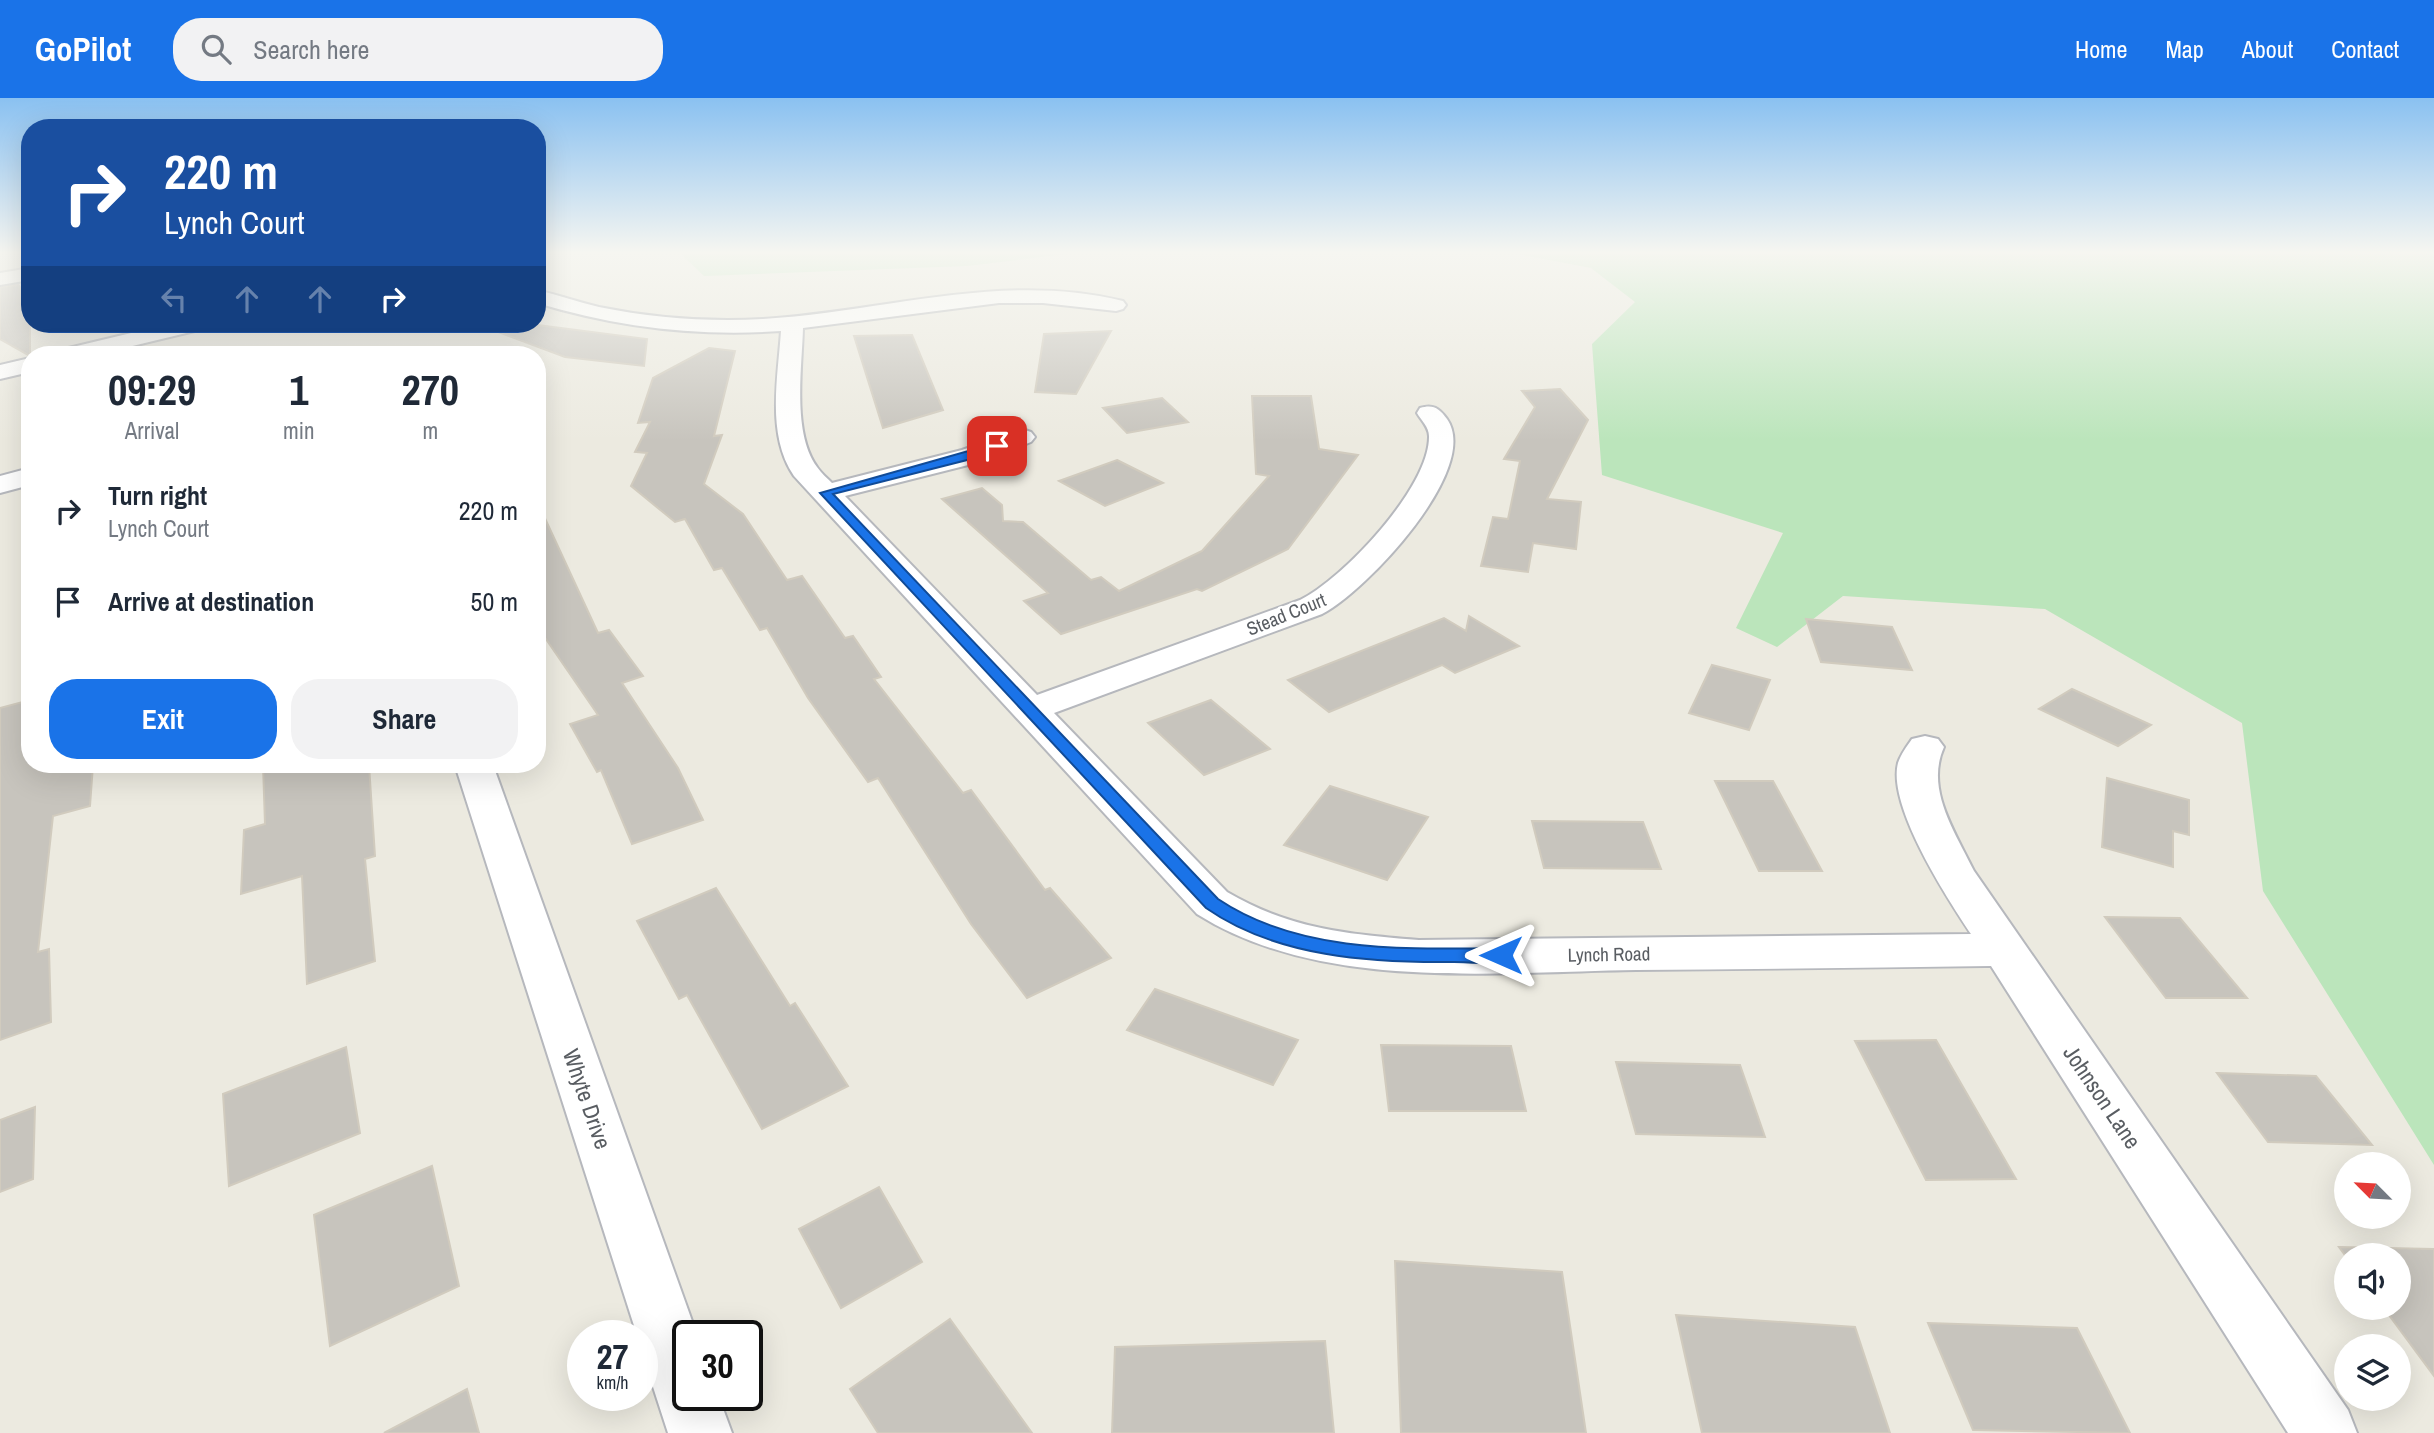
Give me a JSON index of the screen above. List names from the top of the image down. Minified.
{"streets":{"street":["Stead Court","Lynch Road","Johnson Lane","Whyte Drive"]},"crossings":[["Stead Court","Lynch Road"],["Lynch Road","Johnson Lane"]],"north":"top left","page":{"header":"GoPilot","search":"Search here","nav":["Home","Map","About","Contact"],"turn":["220 m","Lynch Court"],"eta":["09:29","Arrival","1","min","270","m"],"list":[{"name":"Turn right","note":"Lynch Court","value":"220 m"},{"name":"Arrive at destination","value":"50 m"}],"buttons":["Exit","Share"],"speed":"27 km/h","limit":"30"}}
